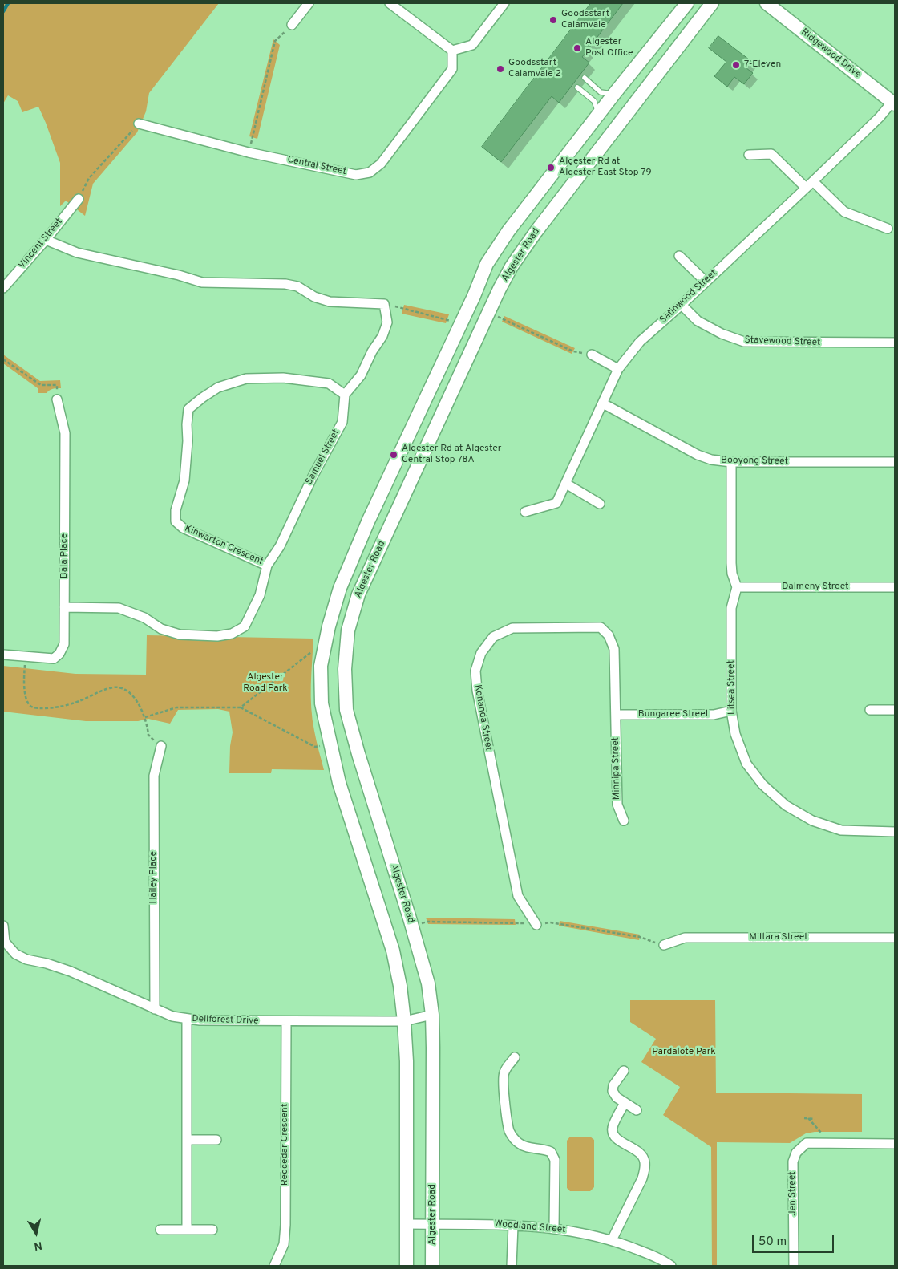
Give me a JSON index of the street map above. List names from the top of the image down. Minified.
{"streets":{"main road":["Ridgewood Drive","Algester Road"],"street":["Central Street","Vincent Street","Satinwood Street","Stavewood Street","Samuel Street","Booyong Street","Kinwarton Crescent","Bala Place","Dalmeny Street","Litsea Street","Bungaree Street","Konanda Street","Minnipa Street","Hailey Place","Miltara Street","Dellforest Drive","Redcedar Crescent","Jen Street","Woodland Street"]},"crossings":[["Ridgewood Drive","Satinwood Street"],["Algester Road","Dellforest Drive"],["Algester Road","Woodland Street"],["Satinwood Street","Stavewood Street"],["Satinwood Street","Booyong Street"],["Samuel Street","Kinwarton Crescent"],["Samuel Street","Bala Place"],["Dalmeny Street","Litsea Street"],["Litsea Street","Bungaree Street"],["Bungaree Street","Konanda Street"],["Bungaree Street","Minnipa Street"],["Konanda Street","Minnipa Street"],["Hailey Place","Dellforest Drive"],["Dellforest Drive","Redcedar Crescent"]],"parks":["Algester Road Park","Pardalote Park"],"places":["Goodsstart Calamvale","Algester Post Office","7-Eleven","Goodsstart Calamvale 2","Algester Rd at Algester East Stop 79","Algester Rd at Algester Central Stop 78A"],"scale_bar":"50 m","north":"bottom"}
